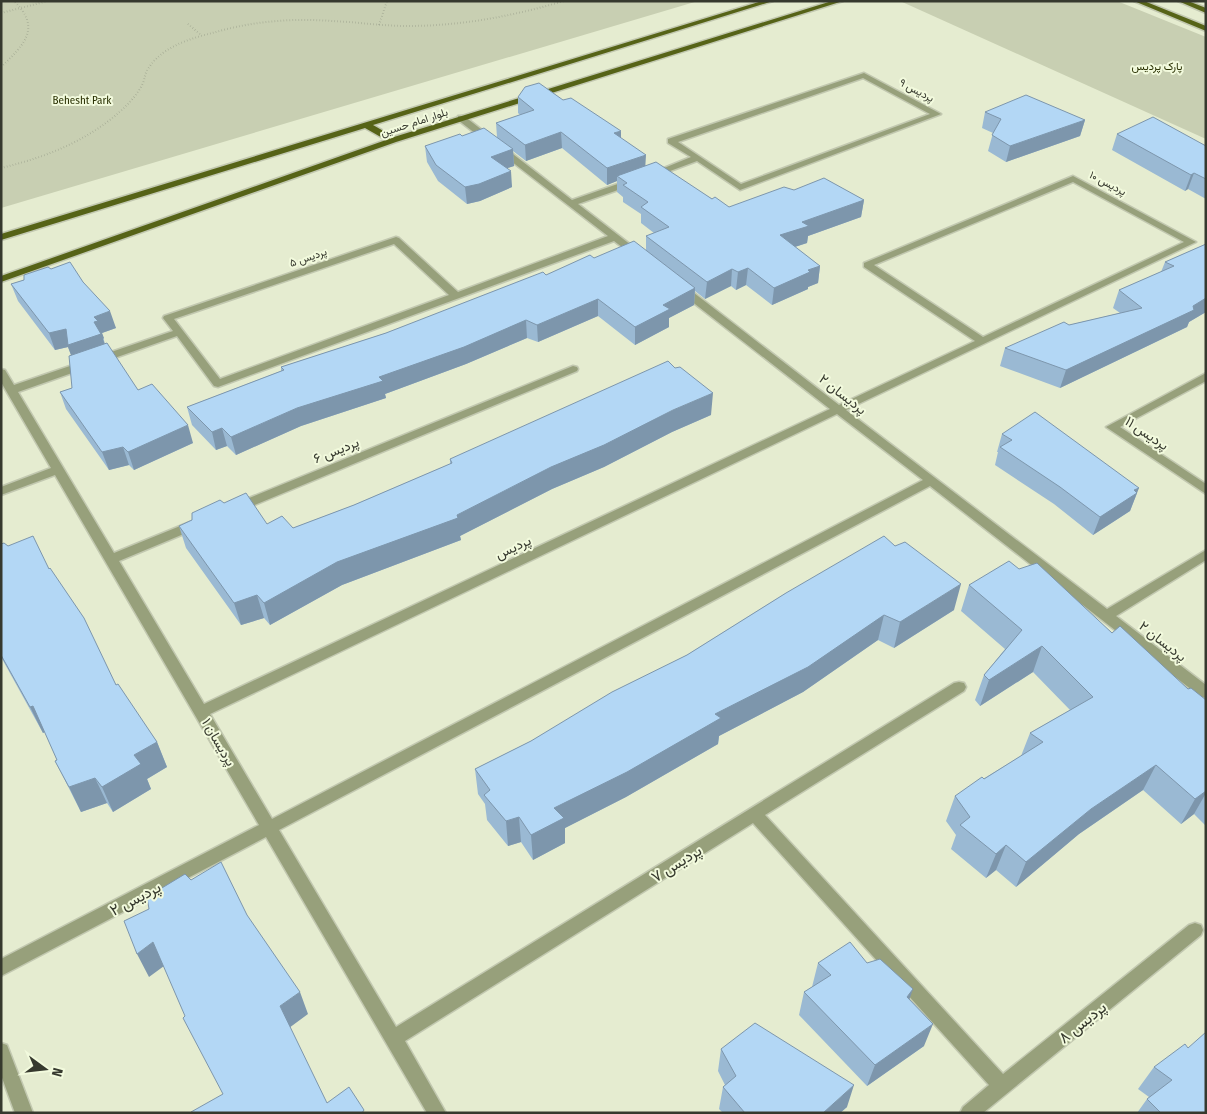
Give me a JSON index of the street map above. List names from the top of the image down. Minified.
{"streets":{"main road":["بلوار امام حسین"],"street":["پردیس ۹","پردیس ۱۰","پردیس ۵","پردیسان ۲","پردیس ۱۱","پردیس ۶","پردیس","پردیسان ۱","پردیس ۷","پردیس ۲","پردیس ۸"]},"crossings":[["پردیس ۱۰","پردیسان ۲"],["پردیس ۱۰","پردیس"],["پردیسان ۲","پردیس"],["پردیسان ۲","پردیس ۲"],["پردیس","پردیسان ۱"],["پردیسان ۱","پردیس ۷"],["پردیسان ۱","پردیس ۲"]],"parks":["پارک پردیس","Behesht Park"],"north":"right"}
